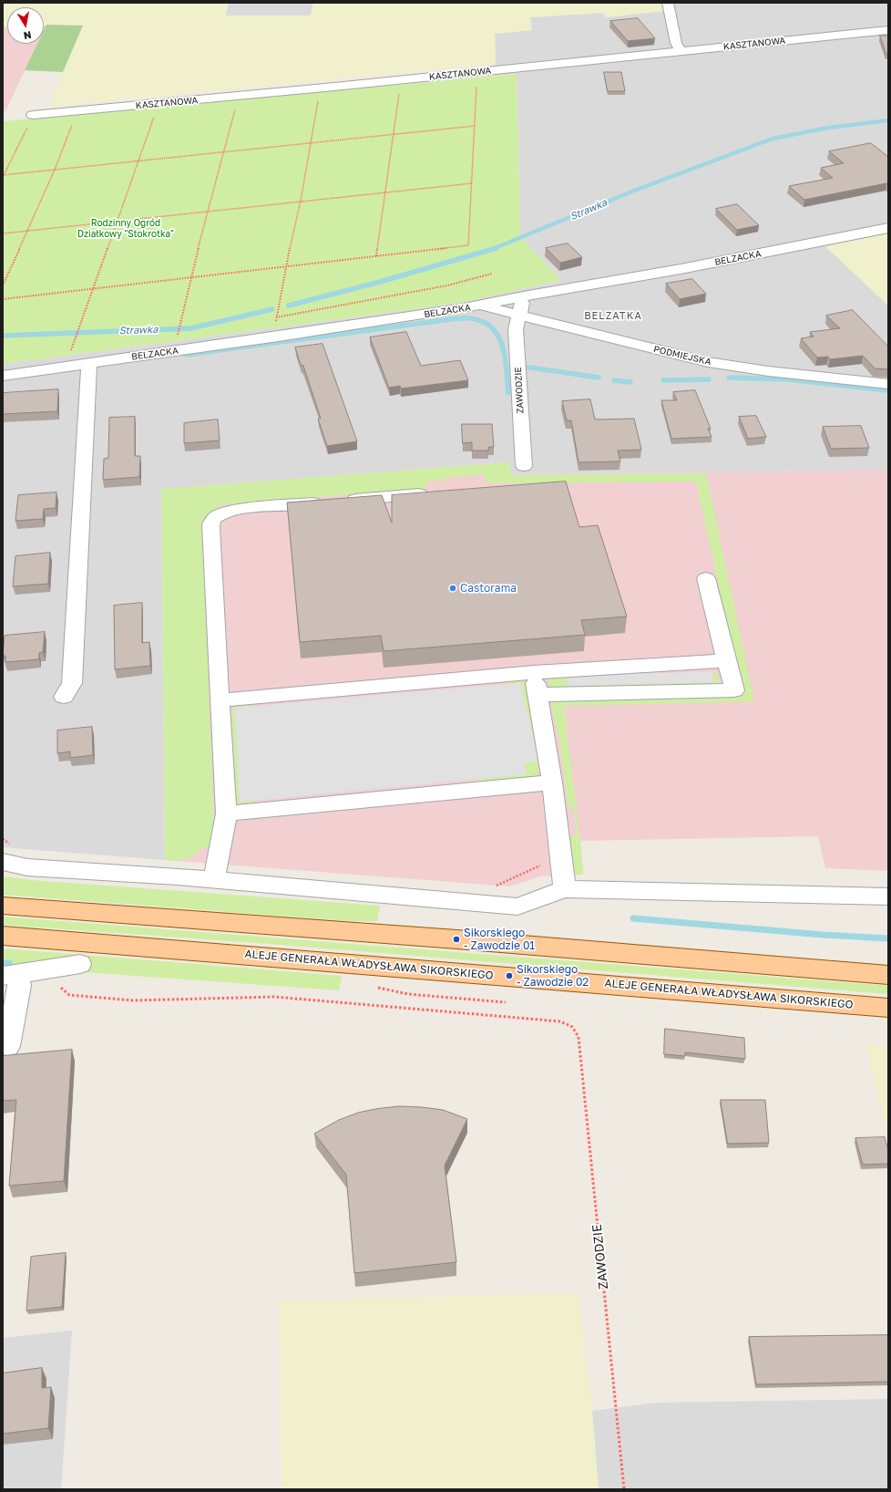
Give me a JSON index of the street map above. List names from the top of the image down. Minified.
{"streets":{"main road":["ALEJE GENERAŁA WŁADYSŁAWA SIKORSKIEGO"],"street":["KASZTANOWA","BELZACKA","PODMIEJSKA","ZAWODZIE"]},"crossings":[["BELZACKA","PODMIEJSKA"],["BELZACKA","ZAWODZIE"],["PODMIEJSKA","ZAWODZIE"]],"districts":["BELZATKA"],"water":["Strawka"],"parks":["Rodzinny Ogród Działkowy \"Stokrotka\""],"places":["Castorama","Sikorskiego - Zawodzie 01","Sikorskiego - Zawodzie 02"],"north":"bottom"}
